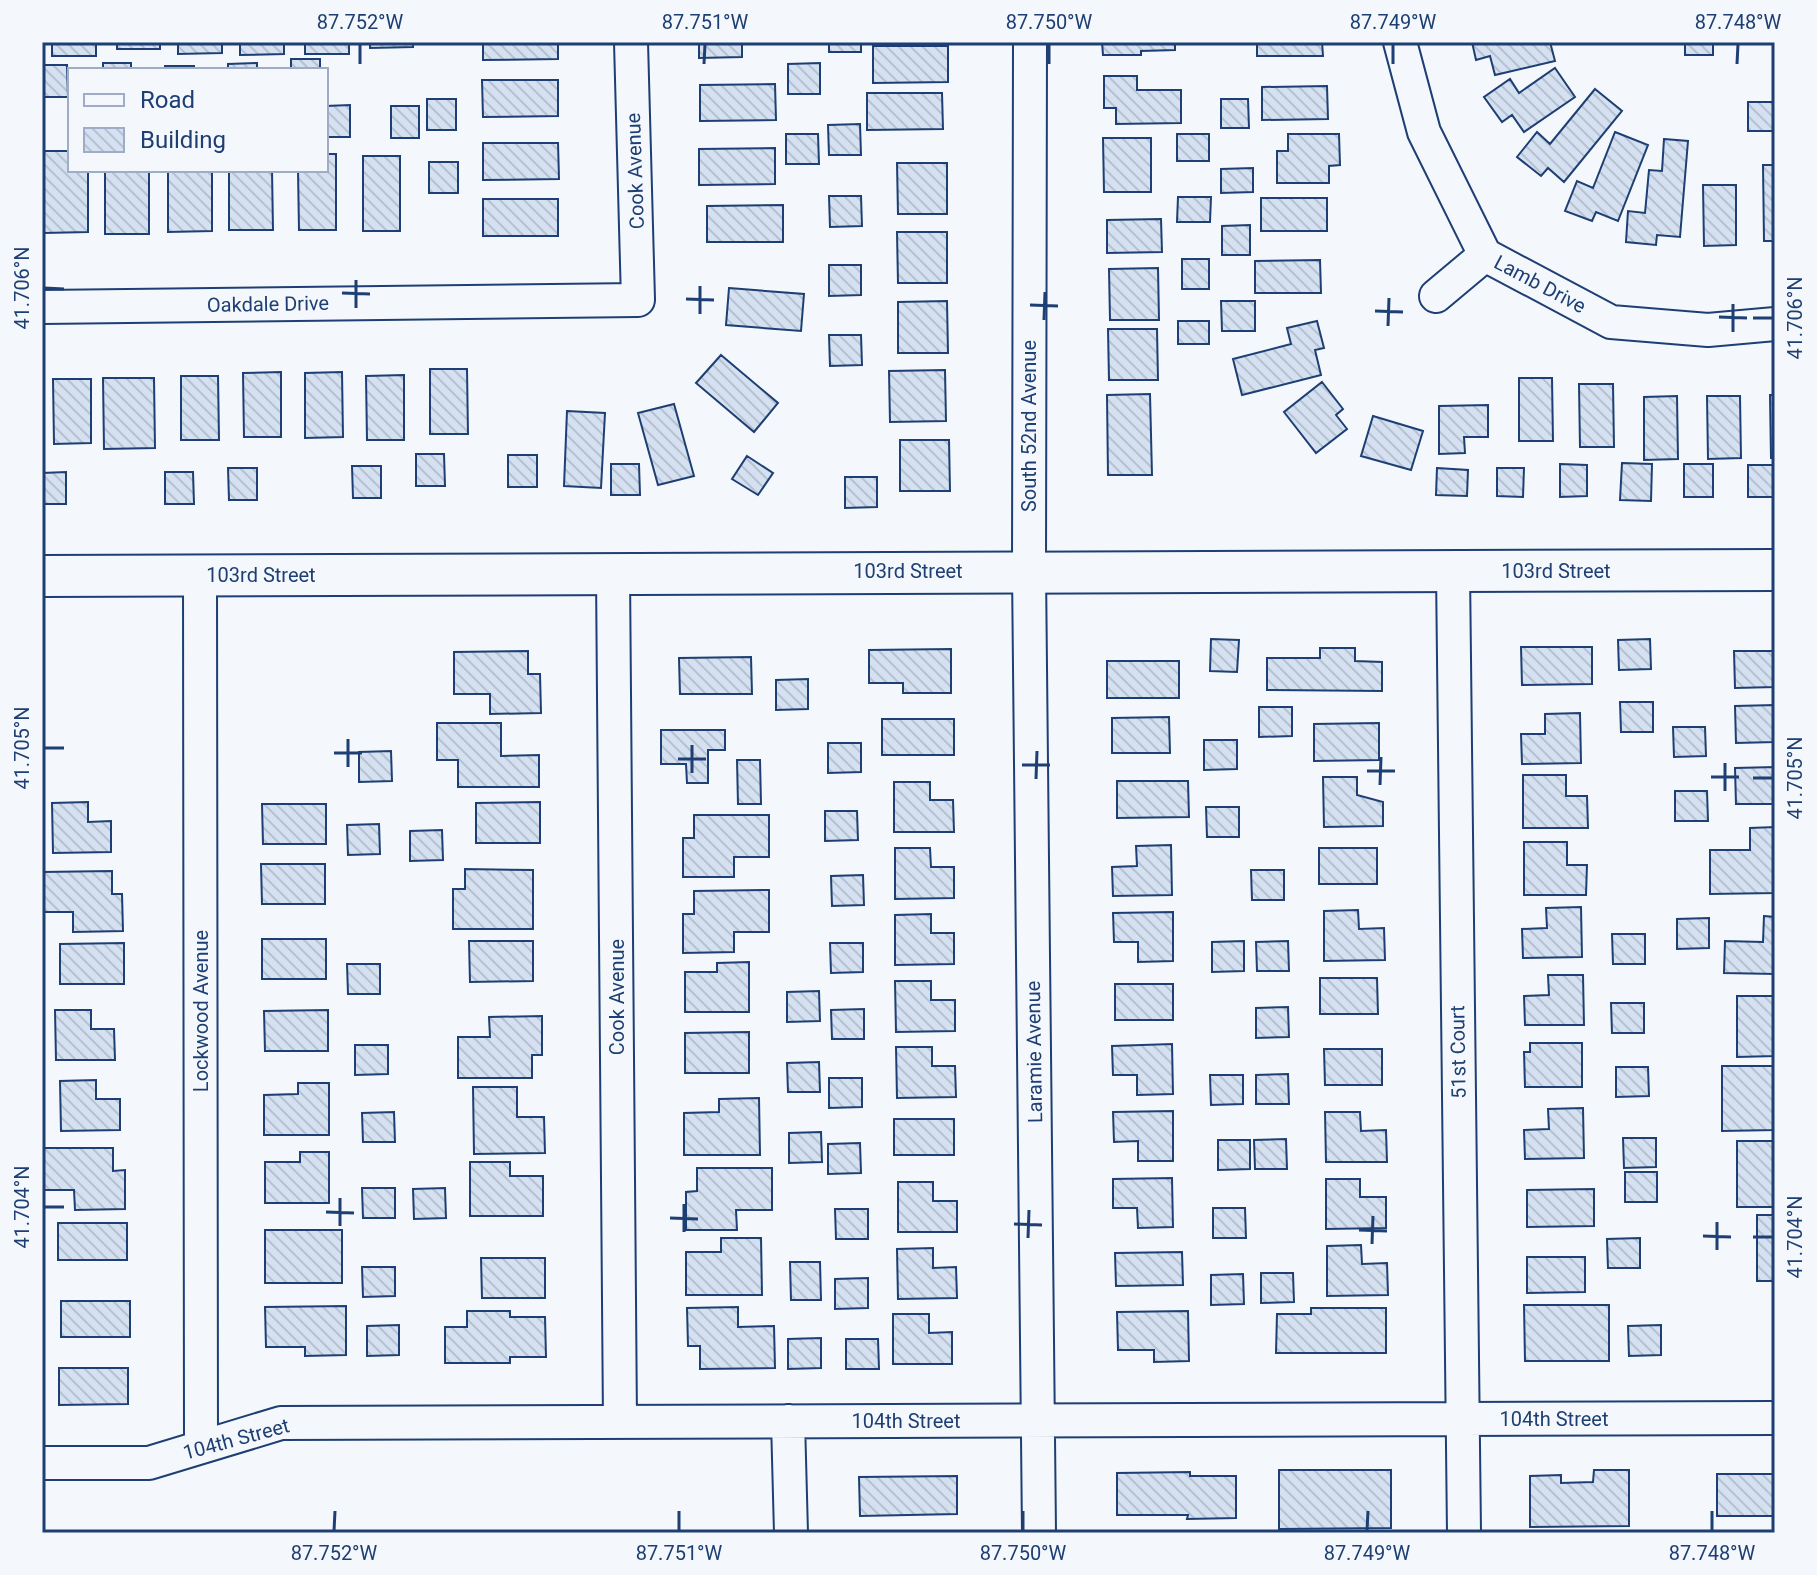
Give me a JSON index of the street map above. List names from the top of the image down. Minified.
{"streets":{"main road":["103rd Street"],"street":["Cook Avenue","Lamb Drive","Oakdale Drive","South 52nd Avenue","Lockwood Avenue","Laramie Avenue","51st Court","104th Street"]},"crossings":[["Cook Avenue","Oakdale Drive"],["Cook Avenue","103rd Street"],["Cook Avenue","104th Street"],["South 52nd Avenue","103rd Street"],["South 52nd Avenue","Laramie Avenue"],["103rd Street","Lockwood Avenue"],["103rd Street","Laramie Avenue"],["103rd Street","51st Court"],["Lockwood Avenue","104th Street"],["Laramie Avenue","104th Street"],["51st Court","104th Street"]],"legend":["Road","Building"],"coordinates":["87.752°W","87.751°W","87.750°W","87.749°W","87.748°W","41.706°N","41.705°N","41.704°N"]}
